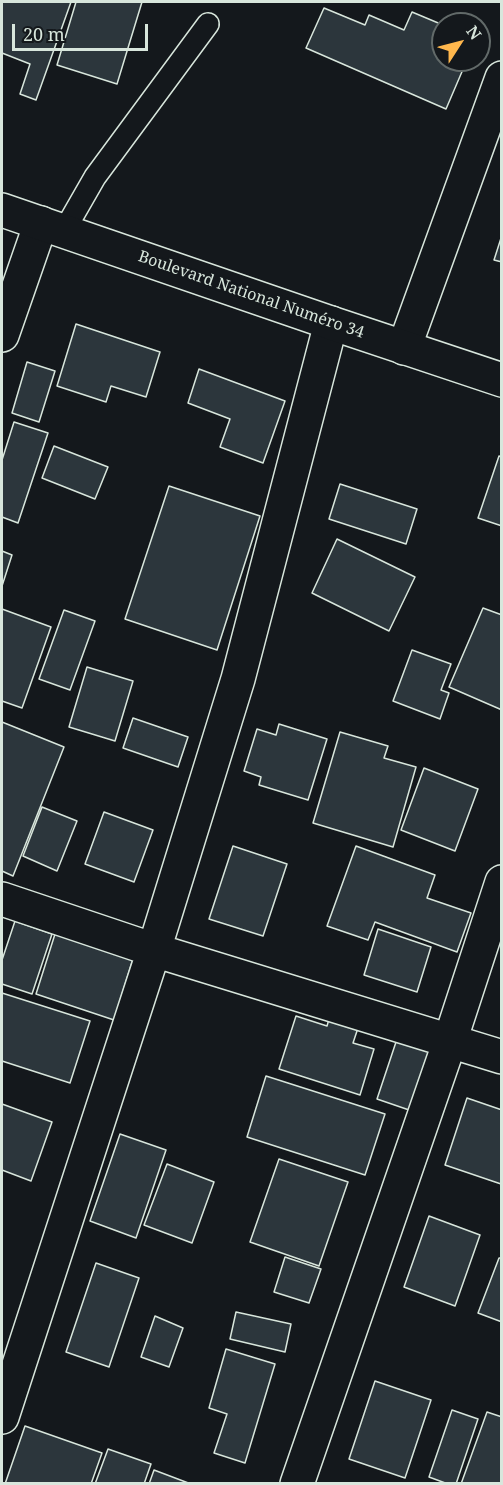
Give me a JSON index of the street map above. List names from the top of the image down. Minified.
{"streets":{"street":["Boulevard National Numéro 34"]},"scale_bar":"20 m","north":"top right"}
